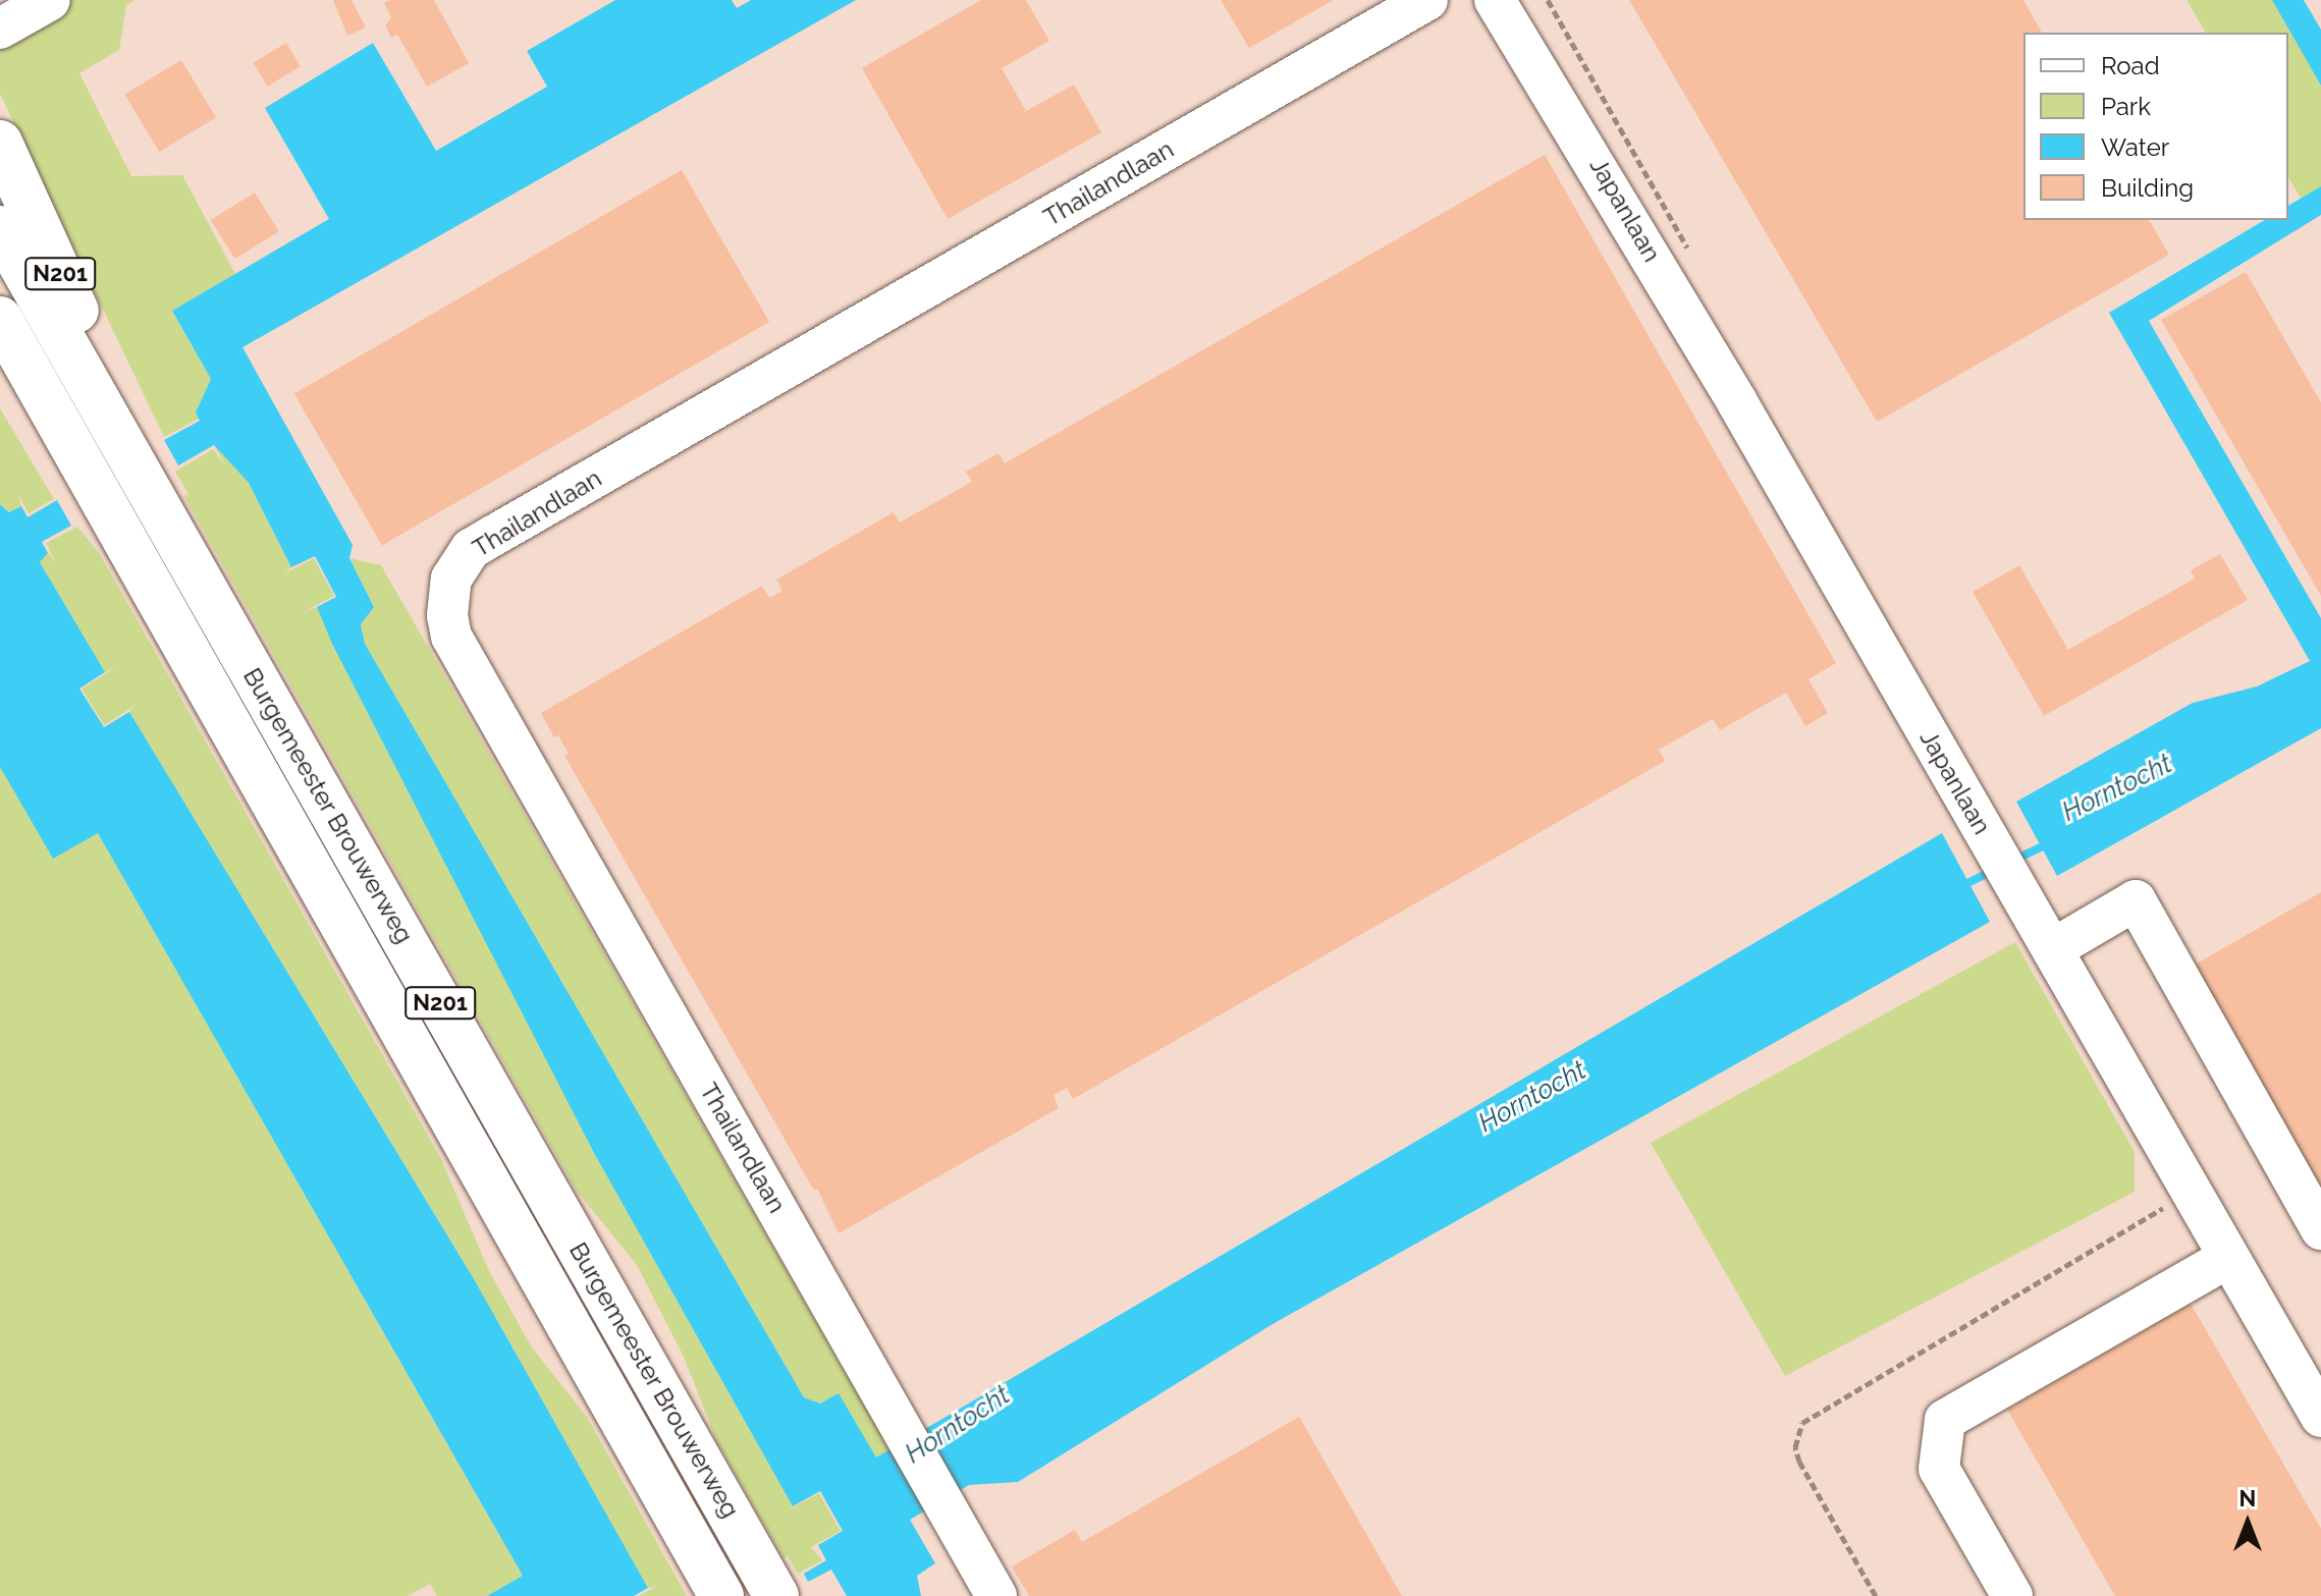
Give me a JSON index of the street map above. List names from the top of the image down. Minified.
{"streets":{"highway":["N201","Burgemeester Brouwerweg"],"street":["Thailandlaan","Japanlaan"]},"crossings":[["N201","Burgemeester Brouwerweg"]],"water":["Horntocht"],"legend":["Road","Park","Water","Building"],"north":"top"}
